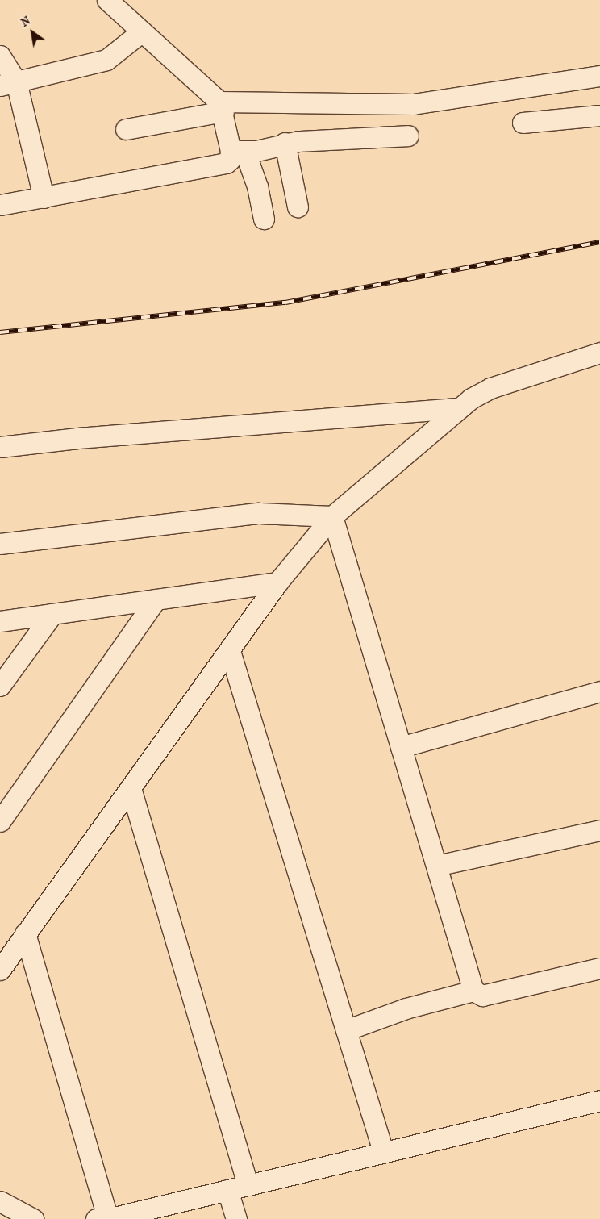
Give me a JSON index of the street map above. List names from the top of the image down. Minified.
{"north":"top left"}
